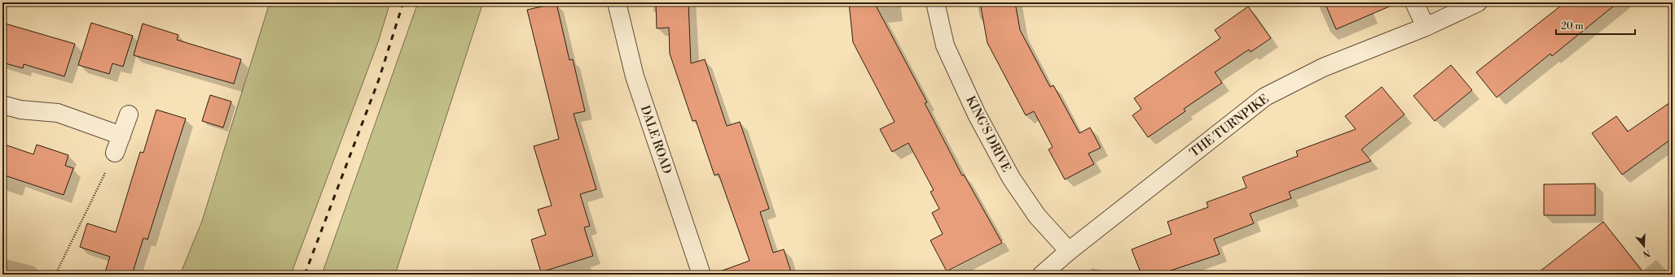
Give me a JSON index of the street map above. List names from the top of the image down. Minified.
{"streets":{"street":["THE TURNPIKE","KING'S DRIVE","DALE ROAD"]},"crossings":[["THE TURNPIKE","KING'S DRIVE"]],"scale_bar":"20 m","north":"bottom"}
